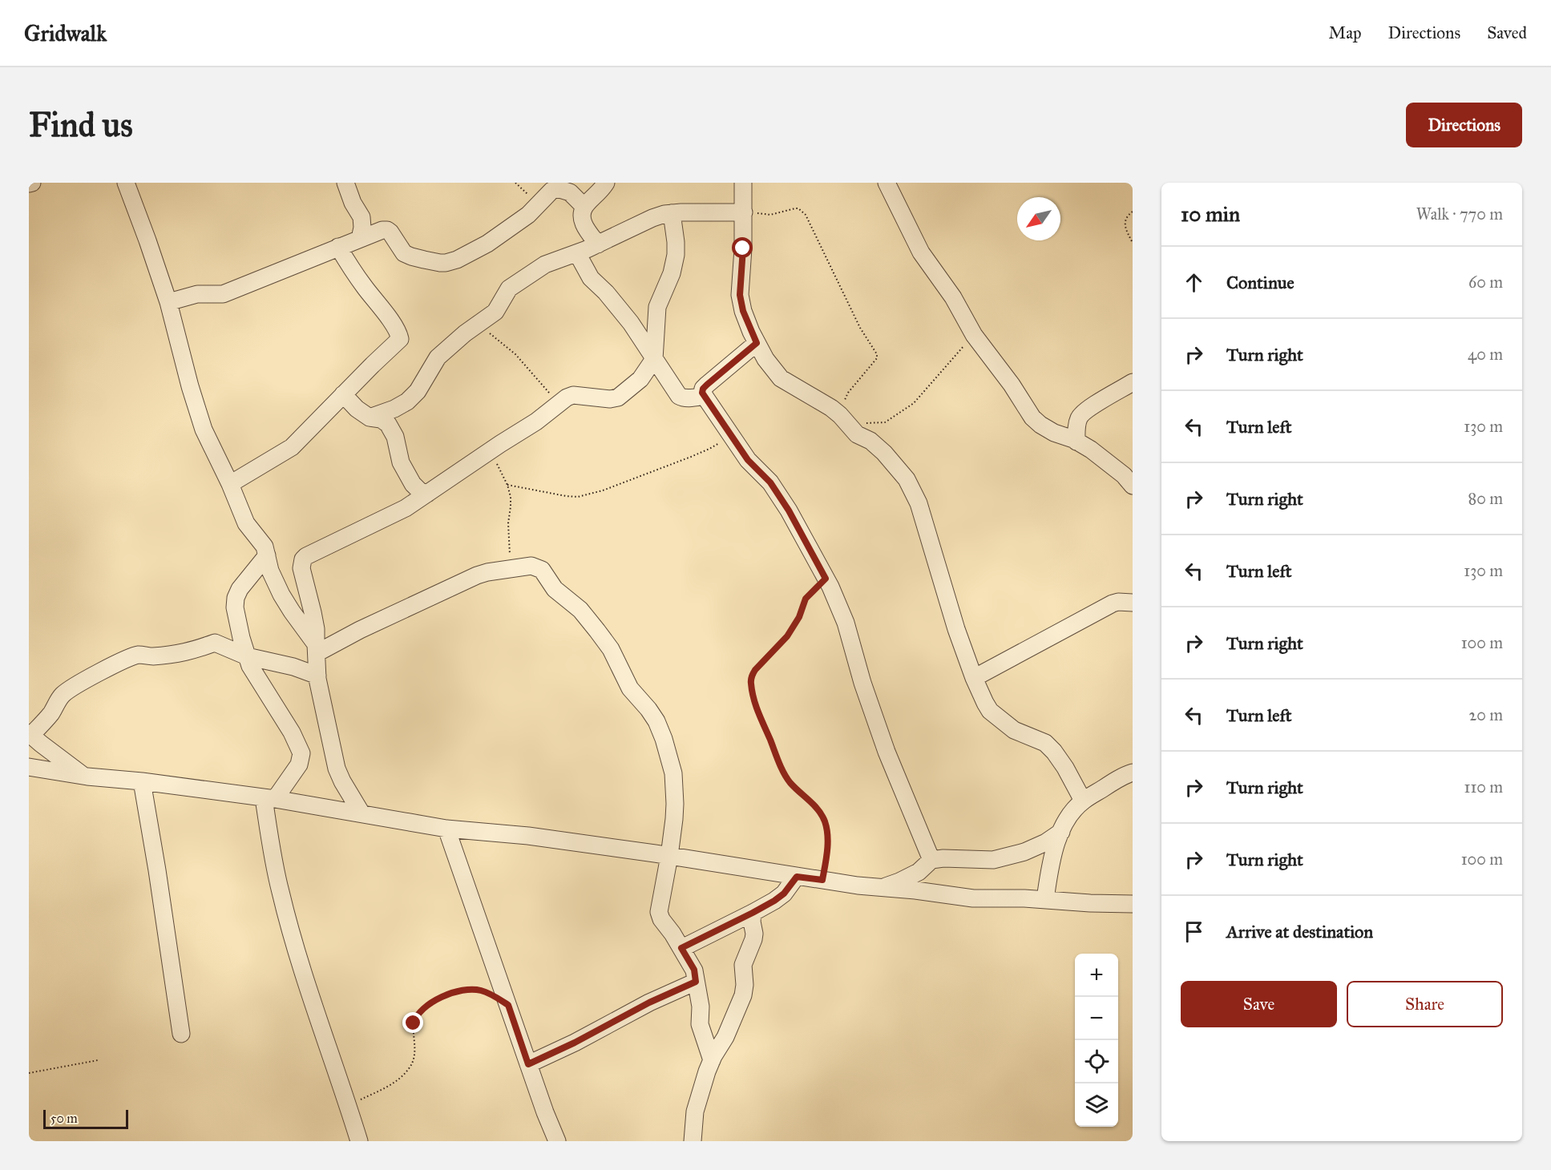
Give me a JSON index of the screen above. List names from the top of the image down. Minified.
{"scale_bar":"50 m","north":"bottom left","page":{"header":"Gridwalk","nav":["Map","Directions","Saved"],"buttons":["Directions",["Save","Share"]],"title":"Find us","heading":["10 min","Walk · 770 m"],"list":[["Continue","60 m"],["Turn right","40 m"],["Turn left","130 m"],["Turn right","80 m"],["Turn left","130 m"],["Turn right","100 m"],["Turn left","20 m"],["Turn right","110 m"],["Turn right","100 m"],"Arrive at destination"],"map_buttons":["+","−"],"scale":"50 m"}}
